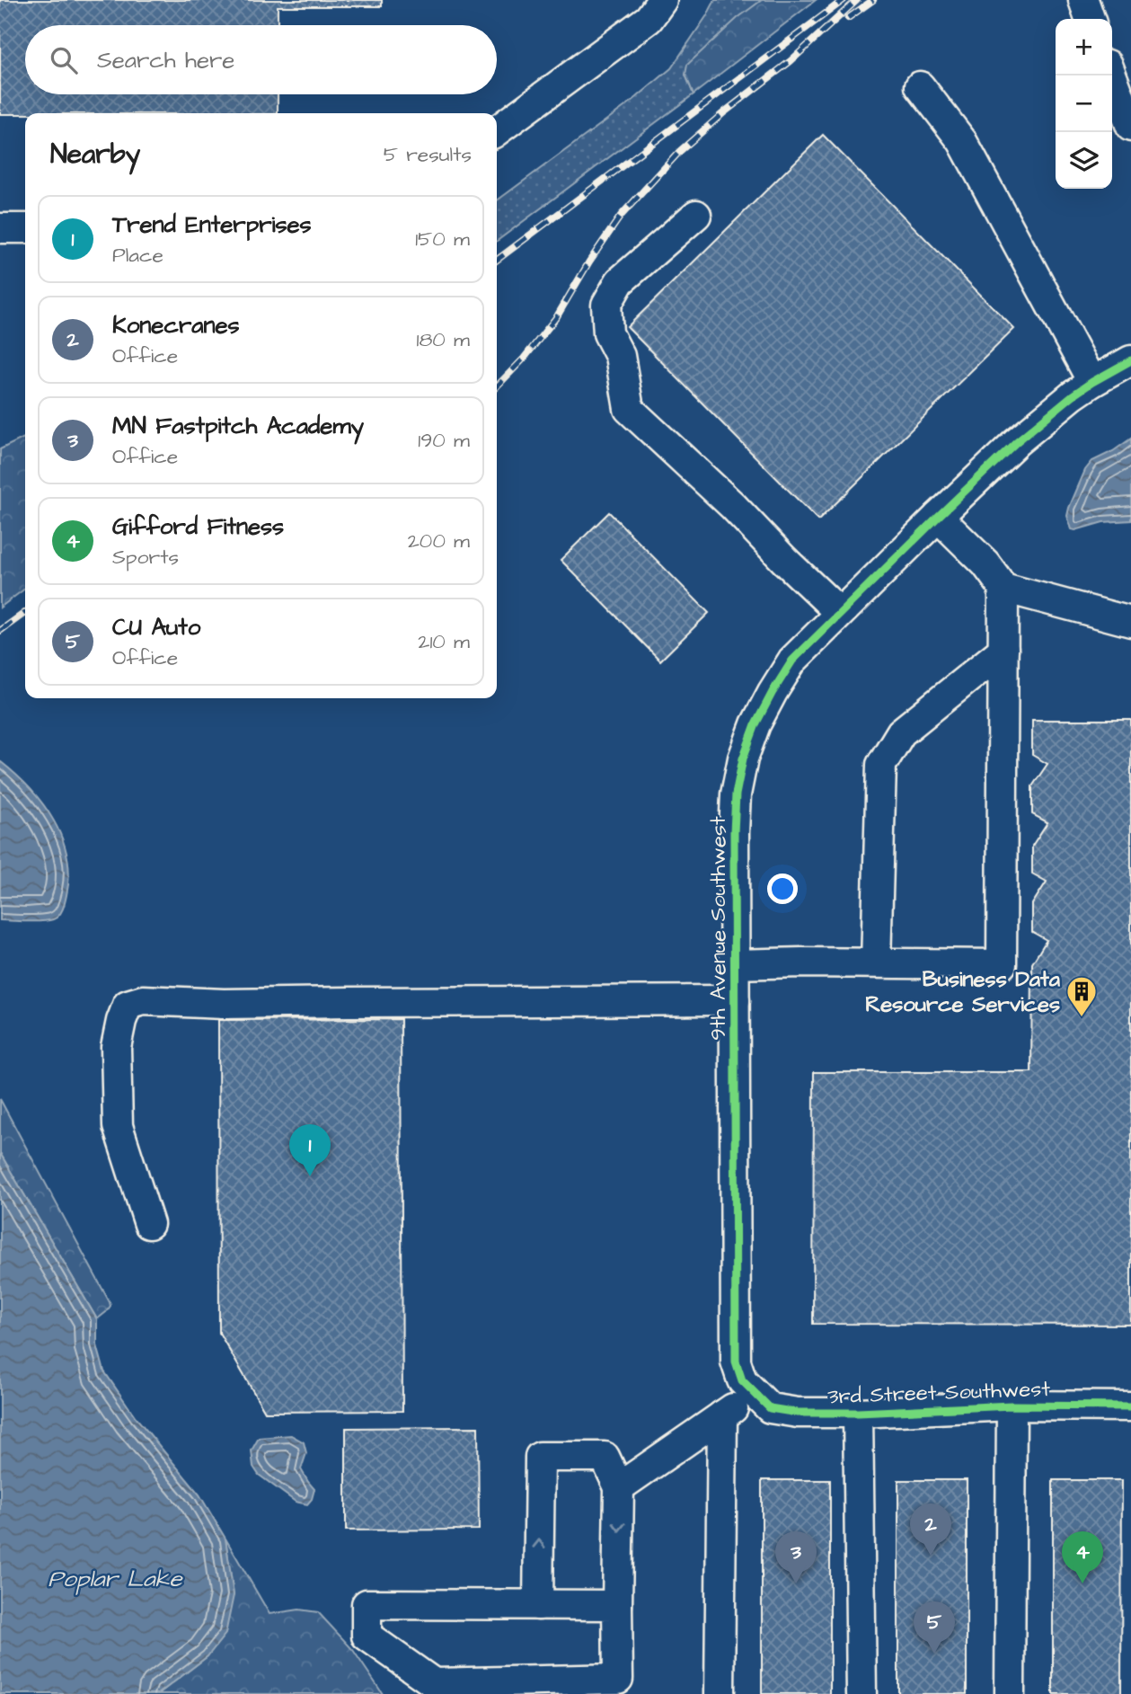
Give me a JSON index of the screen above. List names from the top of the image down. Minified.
{"streets":{"street":["9th Avenue Southwest","3rd Street Southwest"]},"crossings":[["9th Avenue Southwest","3rd Street Southwest"]],"water":["Poplar Lake"],"places":{"building":["Business Data Resource Services"]},"page":{"map_buttons":["+","−"],"search":"Search here","heading":["Nearby","5 results"],"list":[{"mark":"1","name":"Trend Enterprises","note":"Place","value":"150 m"},{"mark":"2","name":"Konecranes","note":"Office","value":"180 m"},{"mark":"3","name":"MN Fastpitch Academy","note":"Office","value":"190 m"},{"mark":"4","name":"Gifford Fitness","note":"Sports","value":"200 m"},{"mark":"5","name":"CU Auto","note":"Office","value":"210 m"}],"pins":["1","2","3","4","5"]}}
